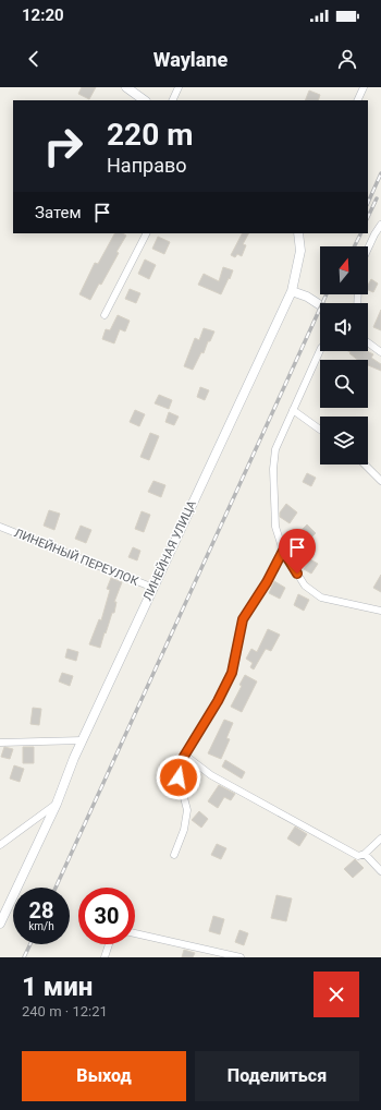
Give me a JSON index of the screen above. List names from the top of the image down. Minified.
{"streets":{"street":["ЛИНЕЙНАЯ УЛИЦА","ЛИНЕЙНЫЙ ПЕРЕУЛОК"]},"crossings":[["ЛИНЕЙНАЯ УЛИЦА","ЛИНЕЙНЫЙ ПЕРЕУЛОК"]],"north":"top","page":{"status":"12:20","header":"Waylane","turn":["220 m","Направо"],"then":"Затем","speed":"28 km/h","limit":"30","heading":["1 мин","240 m · 12:21"],"buttons":["Выход","Поделиться"]}}
